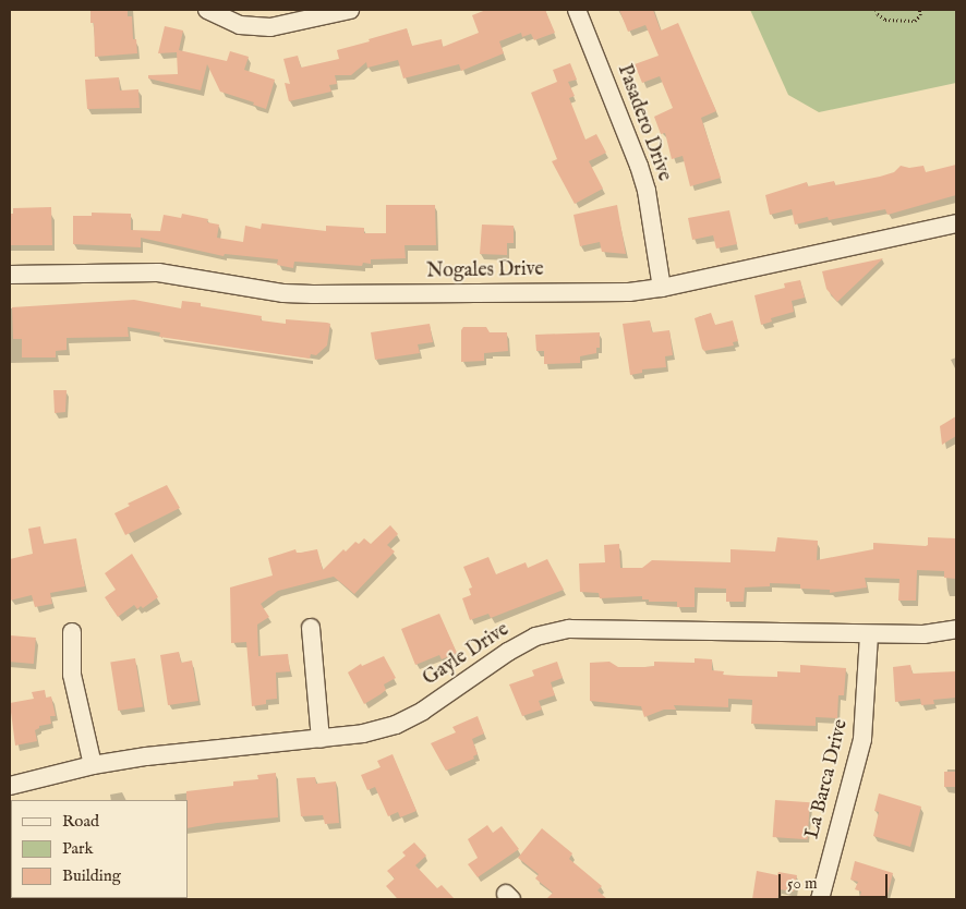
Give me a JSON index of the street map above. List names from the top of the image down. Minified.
{"streets":{"street":["Pasadero Drive","Nogales Drive","Gayle Drive","La Barca Drive"]},"crossings":[["Pasadero Drive","Nogales Drive"],["Gayle Drive","La Barca Drive"]],"legend":["Road","Park","Building"],"scale_bar":"50 m"}
